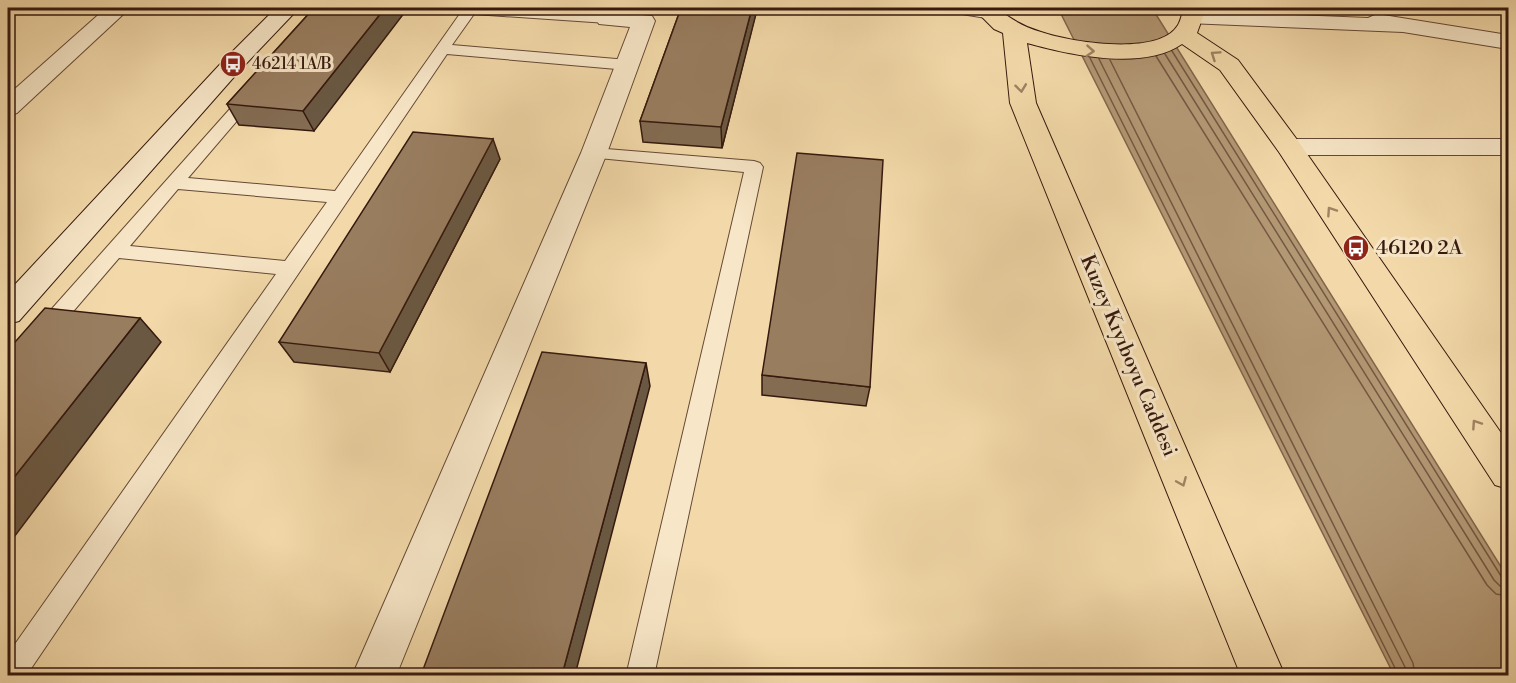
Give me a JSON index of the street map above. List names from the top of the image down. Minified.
{"streets":{"main road":["Kuzey Kıyıboyu Caddesi"]},"places":{"bus stop":["46214 1A/B","46120 2A"]}}
